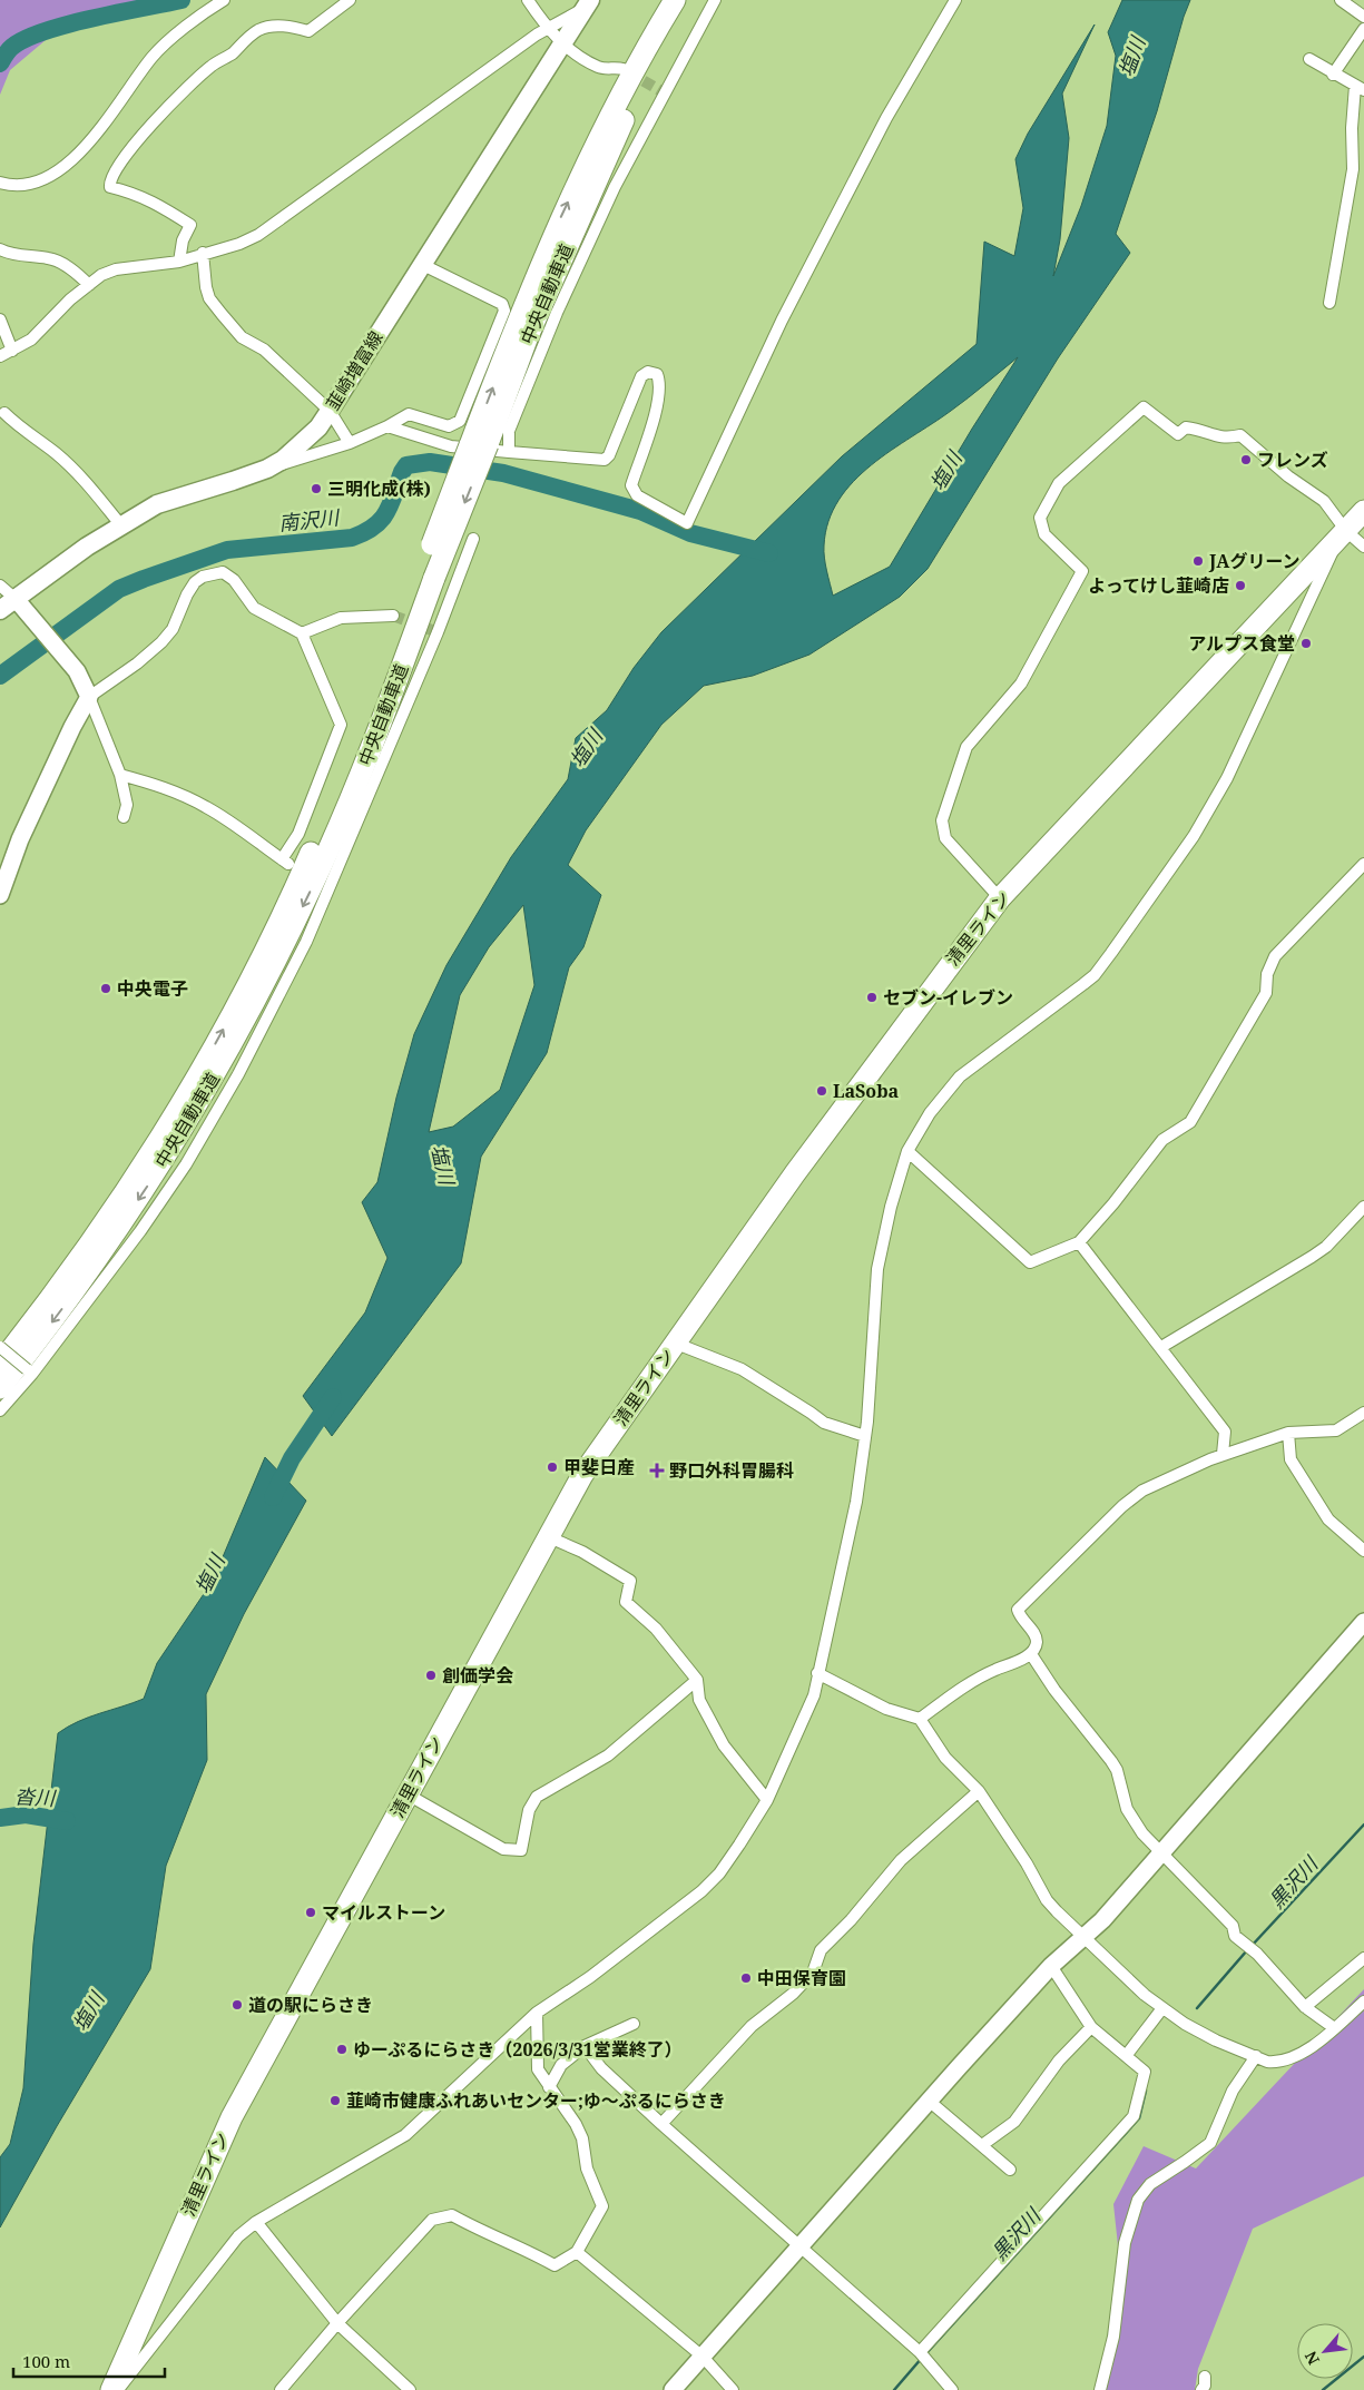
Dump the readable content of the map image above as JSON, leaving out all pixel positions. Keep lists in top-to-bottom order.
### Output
{
  "streets": {
    "highway": ["中央自動車道", "清里ライン"],
    "main road": ["韮崎増富線"]
  },
  "water": [
    "塩川",
    "南沢川",
    "沓川",
    "黒沢川"
  ],
  "places": {
    "other": [
      "フレンズ",
      "三明化成(株)",
      "JAグリーン",
      "よってけし韮崎店",
      "アルプス食堂",
      "中央電子",
      "セブン-イレブン",
      "LaSoba",
      "甲斐日産",
      "創価学会",
      "マイルストーン",
      "中田保育園",
      "道の駅にらさき",
      "ゆーぷるにらさき（2026/3/31営業終了）",
      "韮崎市健康ふれあいセンター;ゆ～ぷるにらさき"
    ],
    "health": ["野口外科胃腸科"]
  },
  "scale_bar": "100 m",
  "north": "bottom left"
}
